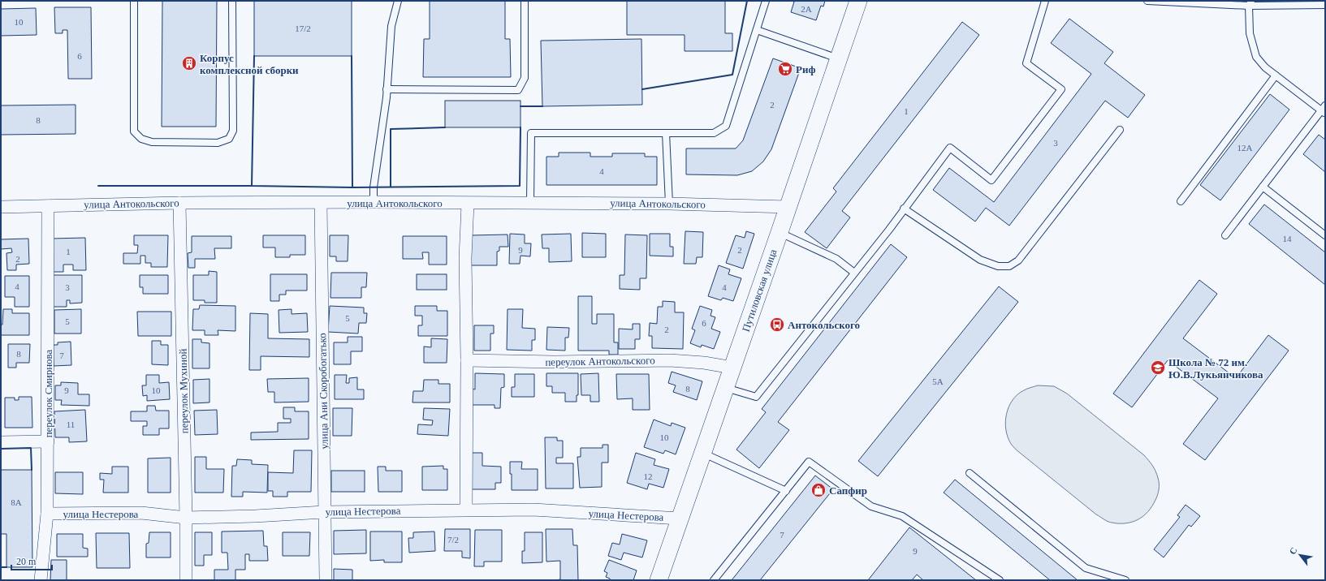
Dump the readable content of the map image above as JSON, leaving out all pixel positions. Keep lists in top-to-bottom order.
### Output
{
  "streets": {
    "street": [
      "улица Антокольского",
      "Путиловская улица",
      "переулок Антокольского",
      "переулок Мухиной",
      "улица Ани Скоробогатько",
      "переулок Смирнова",
      "улица Нестерова"
    ]
  },
  "crossings": [
    ["улица Антокольского", "Путиловская улица"],
    ["улица Антокольского", "переулок Мухиной"],
    ["улица Антокольского", "улица Ани Скоробогатько"],
    ["улица Антокольского", "переулок Смирнова"],
    ["Путиловская улица", "переулок Антокольского"],
    ["Путиловская улица", "улица Нестерова"],
    ["переулок Мухиной", "улица Нестерова"],
    ["улица Ани Скоробогатько", "улица Нестерова"],
    ["переулок Смирнова", "улица Нестерова"]
  ],
  "places": {
    "building": ["Корпус комплексной сборки"],
    "supermarket": ["Риф"],
    "bus stop": ["Антокольского"],
    "school or university": ["Школа № 72 им. Ю.В.Лукьянчикова"],
    "shop": ["Сапфир"]
  },
  "house_numbers": [
    "2А",
    "10",
    "17/2",
    "6",
    "2",
    "1",
    "8",
    "3",
    "12А",
    "4",
    "14",
    "9",
    "2",
    "1",
    "2",
    "4",
    "3",
    "4",
    "5",
    "5",
    "6",
    "2",
    "8",
    "7",
    "5А",
    "8",
    "9",
    "10",
    "11",
    "10",
    "12",
    "8А",
    "7",
    "7/2",
    "9"
  ],
  "scale_bar": "20 m",
  "north": "top left"
}
